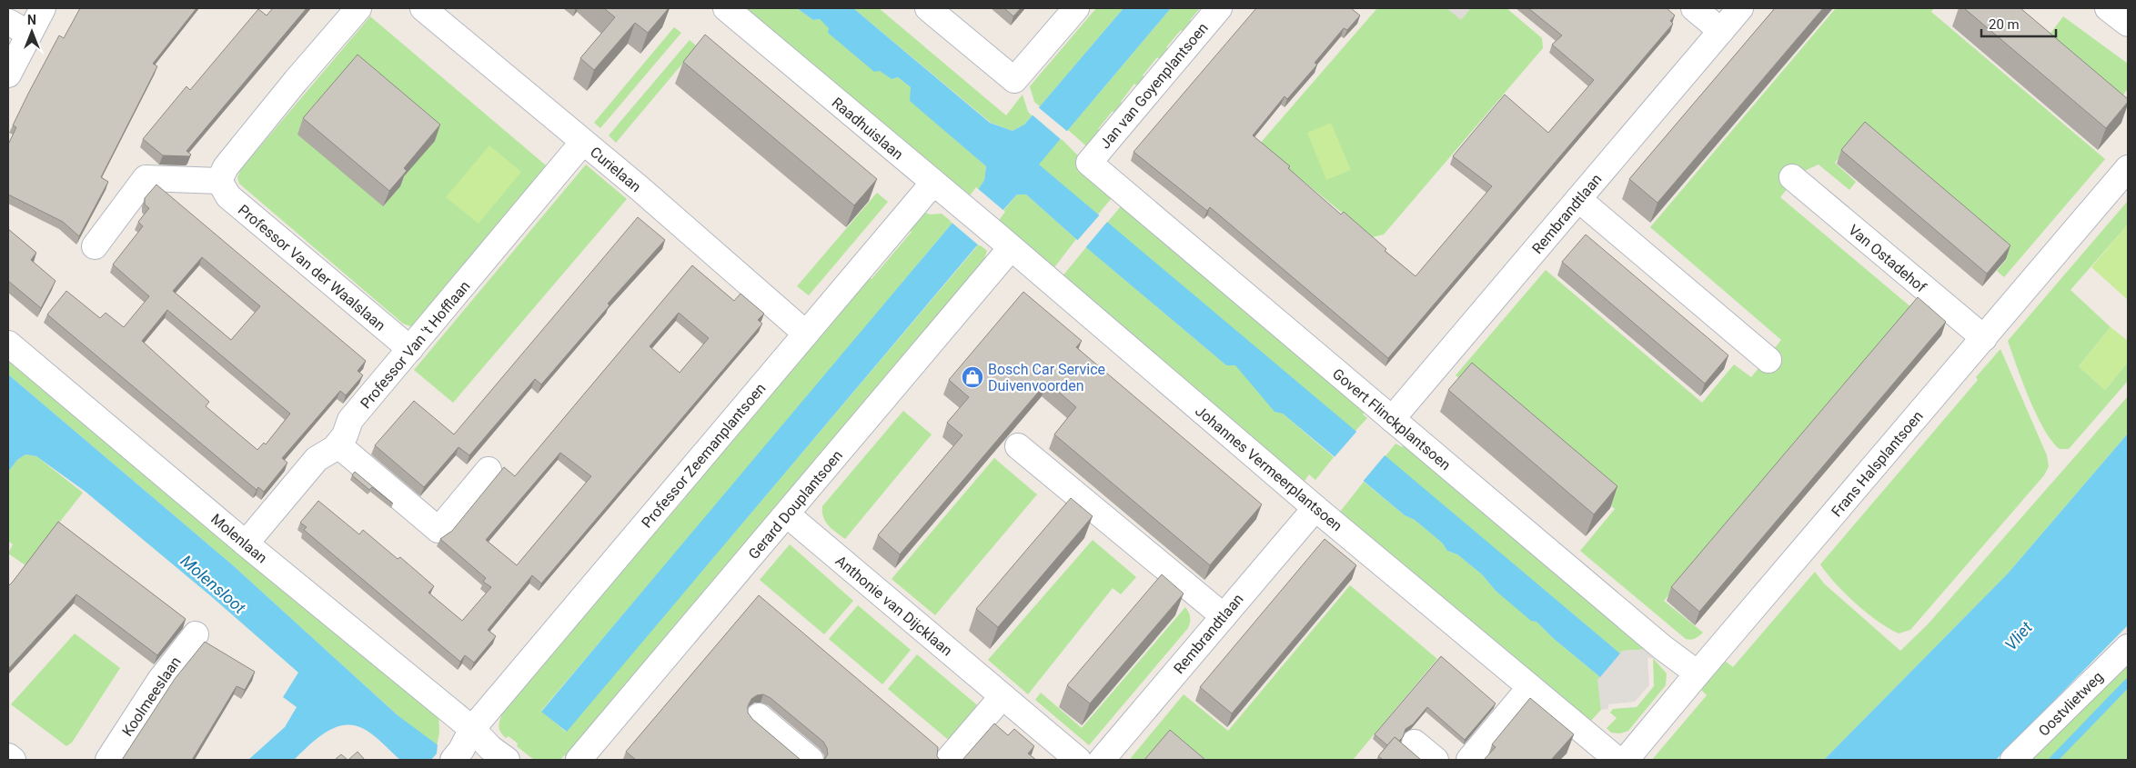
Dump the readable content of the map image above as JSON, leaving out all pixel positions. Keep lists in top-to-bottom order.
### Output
{
  "streets": {
    "street": [
      "Jan van Goyenplantsoen",
      "Raadhuislaan",
      "Curielaan",
      "Rembrandtlaan",
      "Van Ostadehof",
      "Professor Van der Waalslaan",
      "Professor Van 't Hofflaan",
      "Govert Flinckplantsoen",
      "Professor Zeemanplantsoen",
      "Frans Halsplantsoen",
      "Johannes Vermeerplantsoen",
      "Gerard Douplantsoen",
      "Molenlaan",
      "Anthonie van Dijcklaan",
      "Koolmeeslaan",
      "Oostvlietweg"
    ]
  },
  "crossings": [
    ["Jan van Goyenplantsoen", "Govert Flinckplantsoen"],
    ["Raadhuislaan", "Professor Zeemanplantsoen"],
    ["Raadhuislaan", "Johannes Vermeerplantsoen"],
    ["Raadhuislaan", "Gerard Douplantsoen"],
    ["Curielaan", "Professor Van 't Hofflaan"],
    ["Curielaan", "Professor Zeemanplantsoen"],
    ["Rembrandtlaan", "Govert Flinckplantsoen"],
    ["Rembrandtlaan", "Johannes Vermeerplantsoen"],
    ["Van Ostadehof", "Frans Halsplantsoen"],
    ["Professor Van der Waalslaan", "Professor Van 't Hofflaan"],
    ["Professor Van 't Hofflaan", "Molenlaan"],
    ["Govert Flinckplantsoen", "Frans Halsplantsoen"],
    ["Professor Zeemanplantsoen", "Molenlaan"],
    ["Johannes Vermeerplantsoen", "Gerard Douplantsoen"],
    ["Gerard Douplantsoen", "Anthonie van Dijcklaan"]
  ],
  "water": ["Molensloot", "Vliet"],
  "places": {
    "shop": ["Bosch Car Service Duivenvoorden"]
  },
  "scale_bar": "20 m",
  "north": "top"
}
